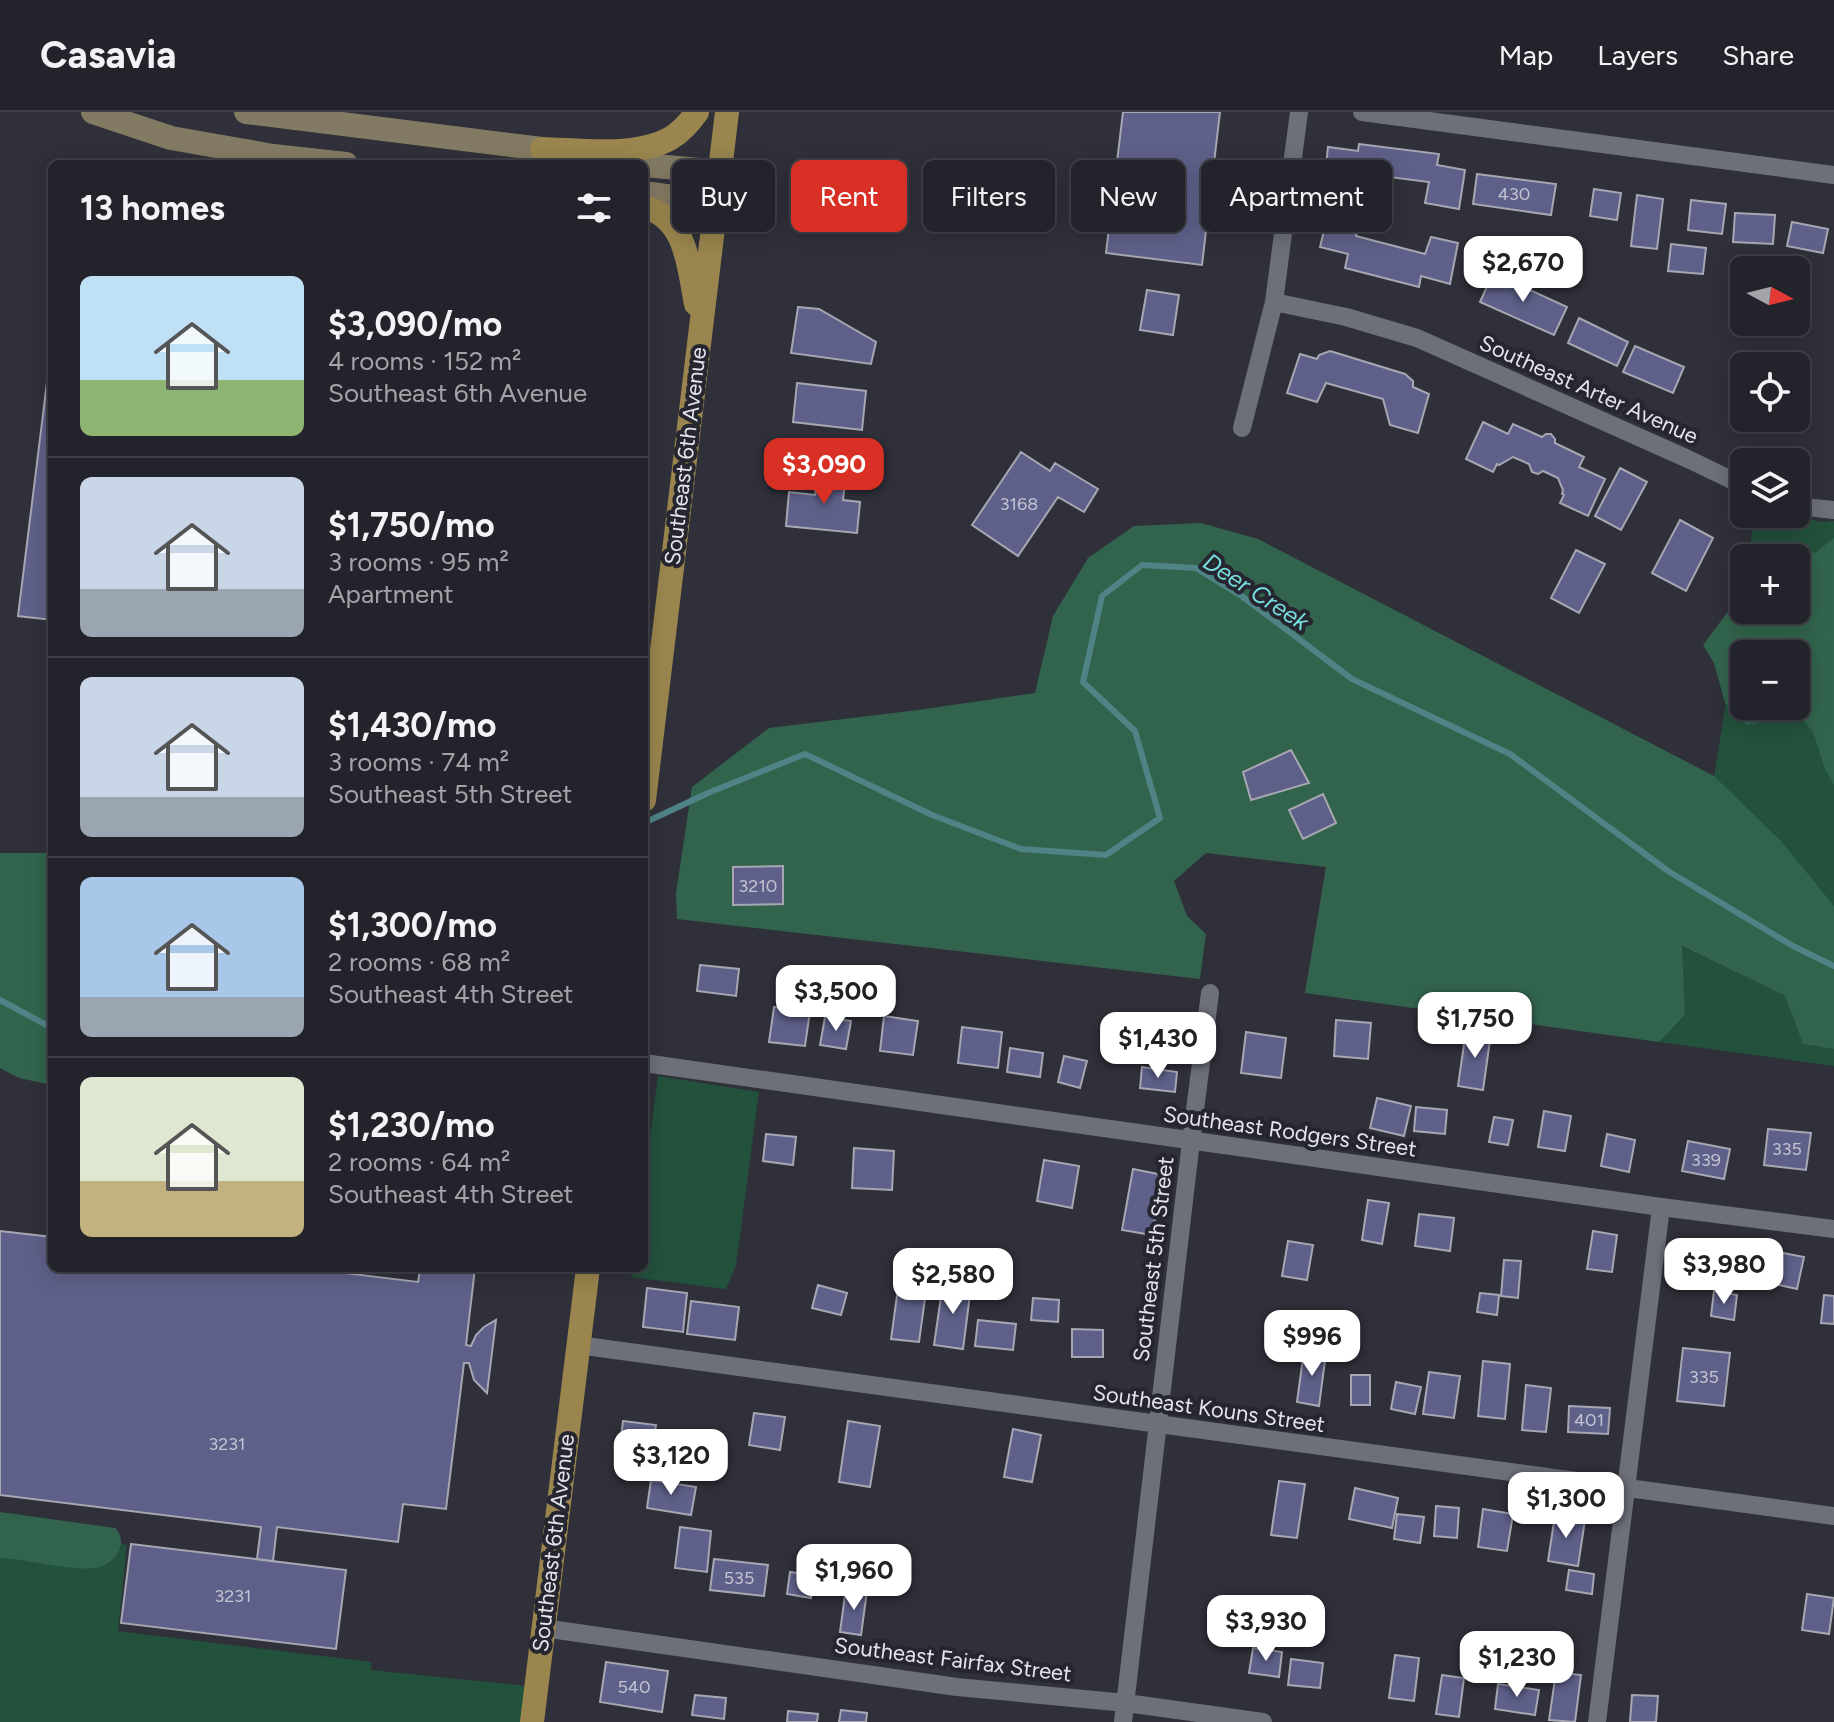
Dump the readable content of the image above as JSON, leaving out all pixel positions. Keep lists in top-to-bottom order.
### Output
{
  "streets": {
    "main road": ["Southeast 6th Avenue"],
    "street": [
      "Southeast Arter Avenue",
      "Southeast Rodgers Street",
      "Southeast 5th Street",
      "Southeast Kouns Street",
      "Southeast Fairfax Street"
    ]
  },
  "crossings": [
    ["Southeast 6th Avenue", "Southeast Kouns Street"],
    ["Southeast 6th Avenue", "Southeast Fairfax Street"],
    ["Southeast Rodgers Street", "Southeast 5th Street"],
    ["Southeast 5th Street", "Southeast Kouns Street"],
    ["Southeast 5th Street", "Southeast Fairfax Street"]
  ],
  "water": ["Deer Creek"],
  "house_numbers": [
    "430",
    "3168",
    "3210",
    "335",
    "339",
    "335",
    "401",
    "3231",
    "535",
    "3231",
    "540"
  ],
  "north": "right",
  "page": {
    "header": "Casavia",
    "nav": ["Map", "Layers", "Share"],
    "chip": [
      "Buy",
      "Rent",
      "Filters",
      "New",
      "Apartment"
    ],
    "heading": "13 homes",
    "price": [
      "$2,670",
      "$3,090",
      "$3,500",
      "$1,750",
      "$1,430",
      "$3,980",
      "$2,580",
      "$996",
      "$3,120",
      "$1,300",
      "$1,960",
      "$3,930",
      "$1,230"
    ],
    "map_buttons": ["+", "−"],
    "list": [
      {
        "name": "$3,090/mo",
        "note": "4 rooms · 152 m² · Southeast 6th Avenue"
      },
      {
        "name": "$1,750/mo",
        "note": "3 rooms · 95 m² · Apartment"
      },
      {
        "name": "$1,430/mo",
        "note": "3 rooms · 74 m² · Southeast 5th Street"
      },
      {
        "name": "$1,300/mo",
        "note": "2 rooms · 68 m² · Southeast 4th Street"
      },
      {
        "name": "$1,230/mo",
        "note": "2 rooms · 64 m² · Southeast 4th Street"
      }
    ]
  }
}
